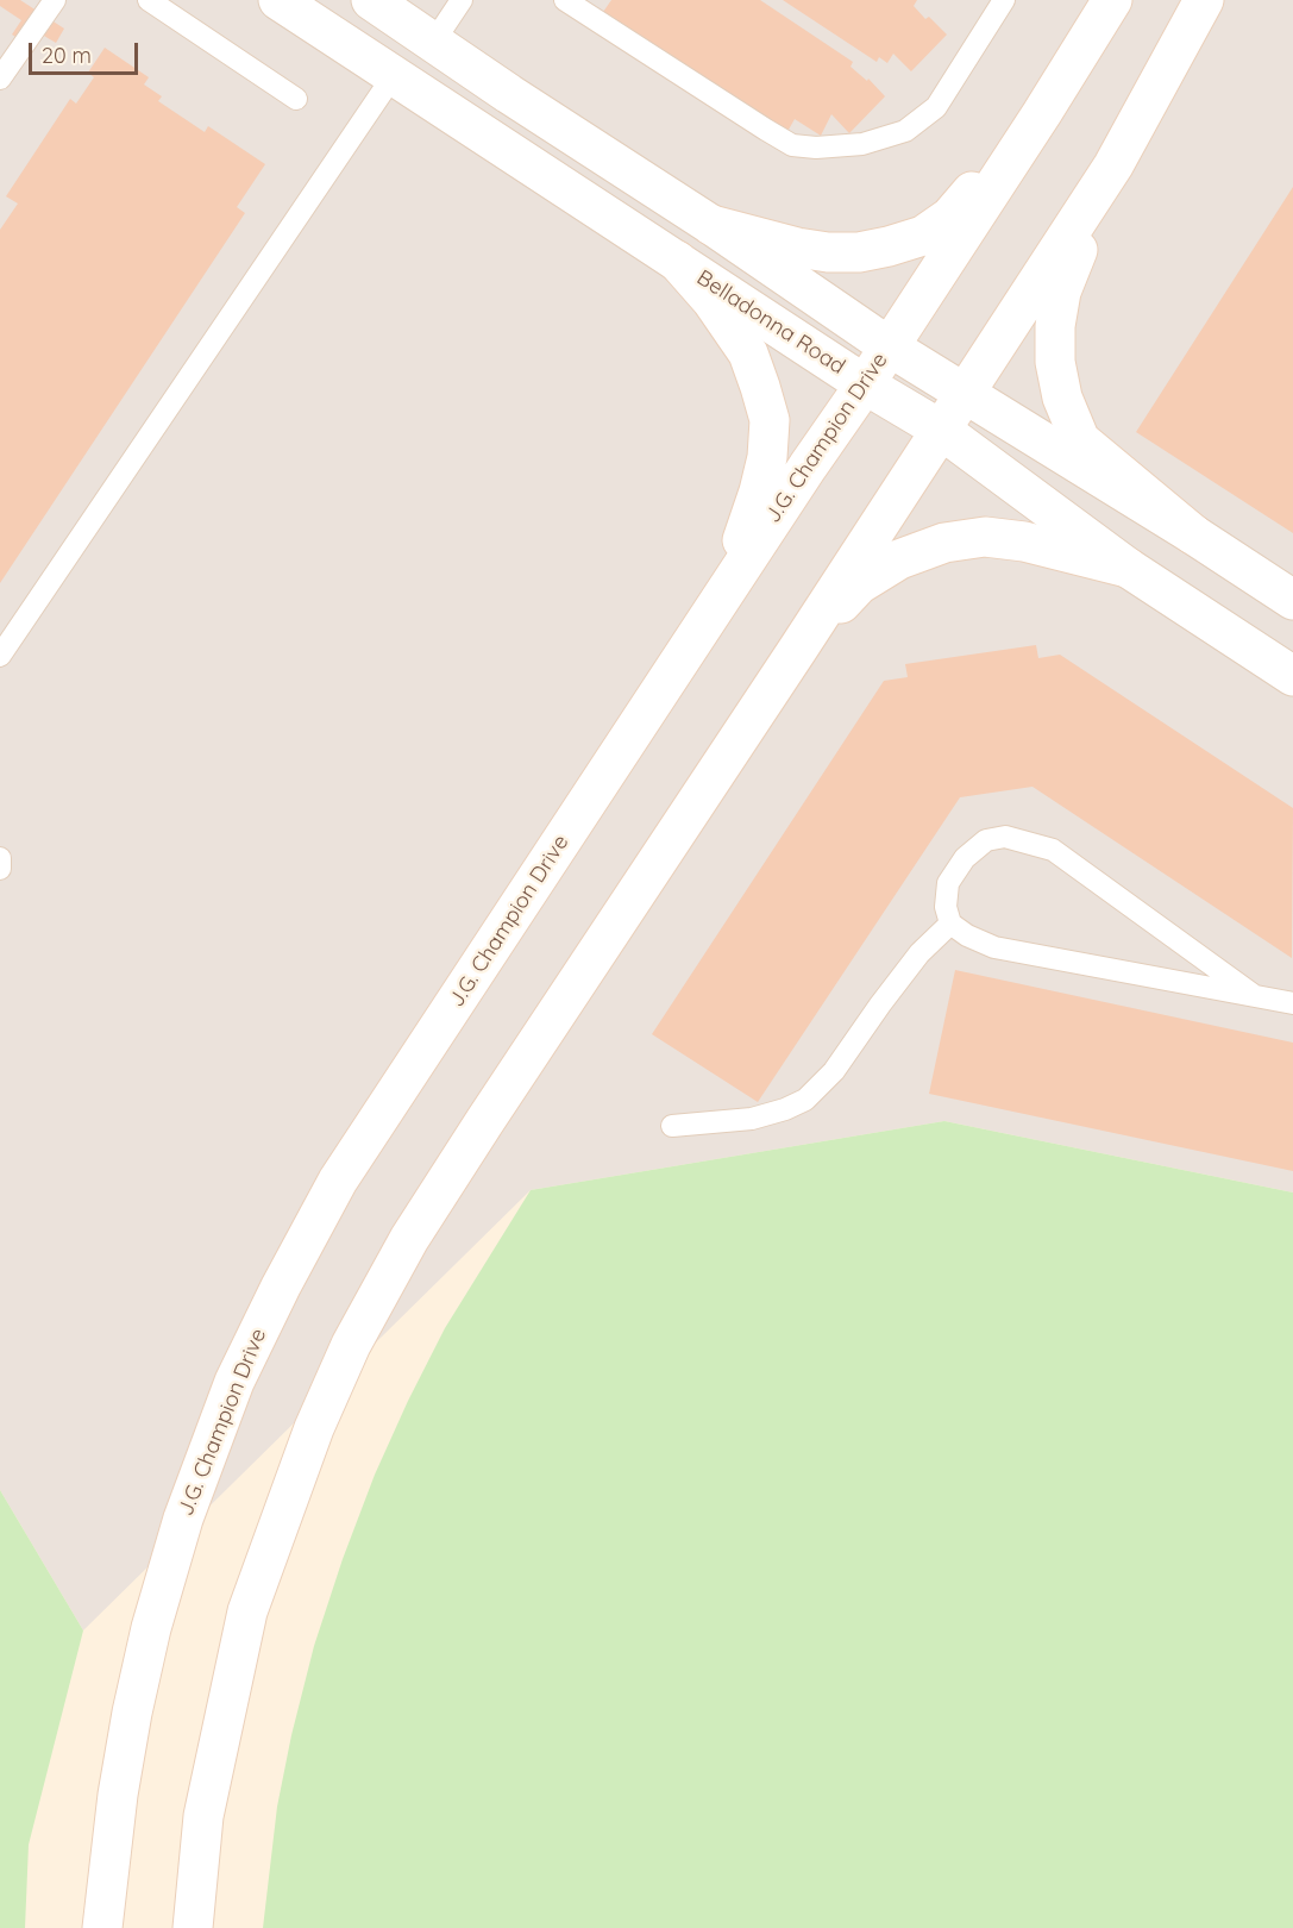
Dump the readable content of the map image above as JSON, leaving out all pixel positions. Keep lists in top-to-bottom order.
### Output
{
  "streets": {
    "street": ["Belladonna Road", "J.G. Champion Drive"]
  },
  "crossings": [
    ["Belladonna Road", "J.G. Champion Drive"]
  ],
  "scale_bar": "20 m"
}
